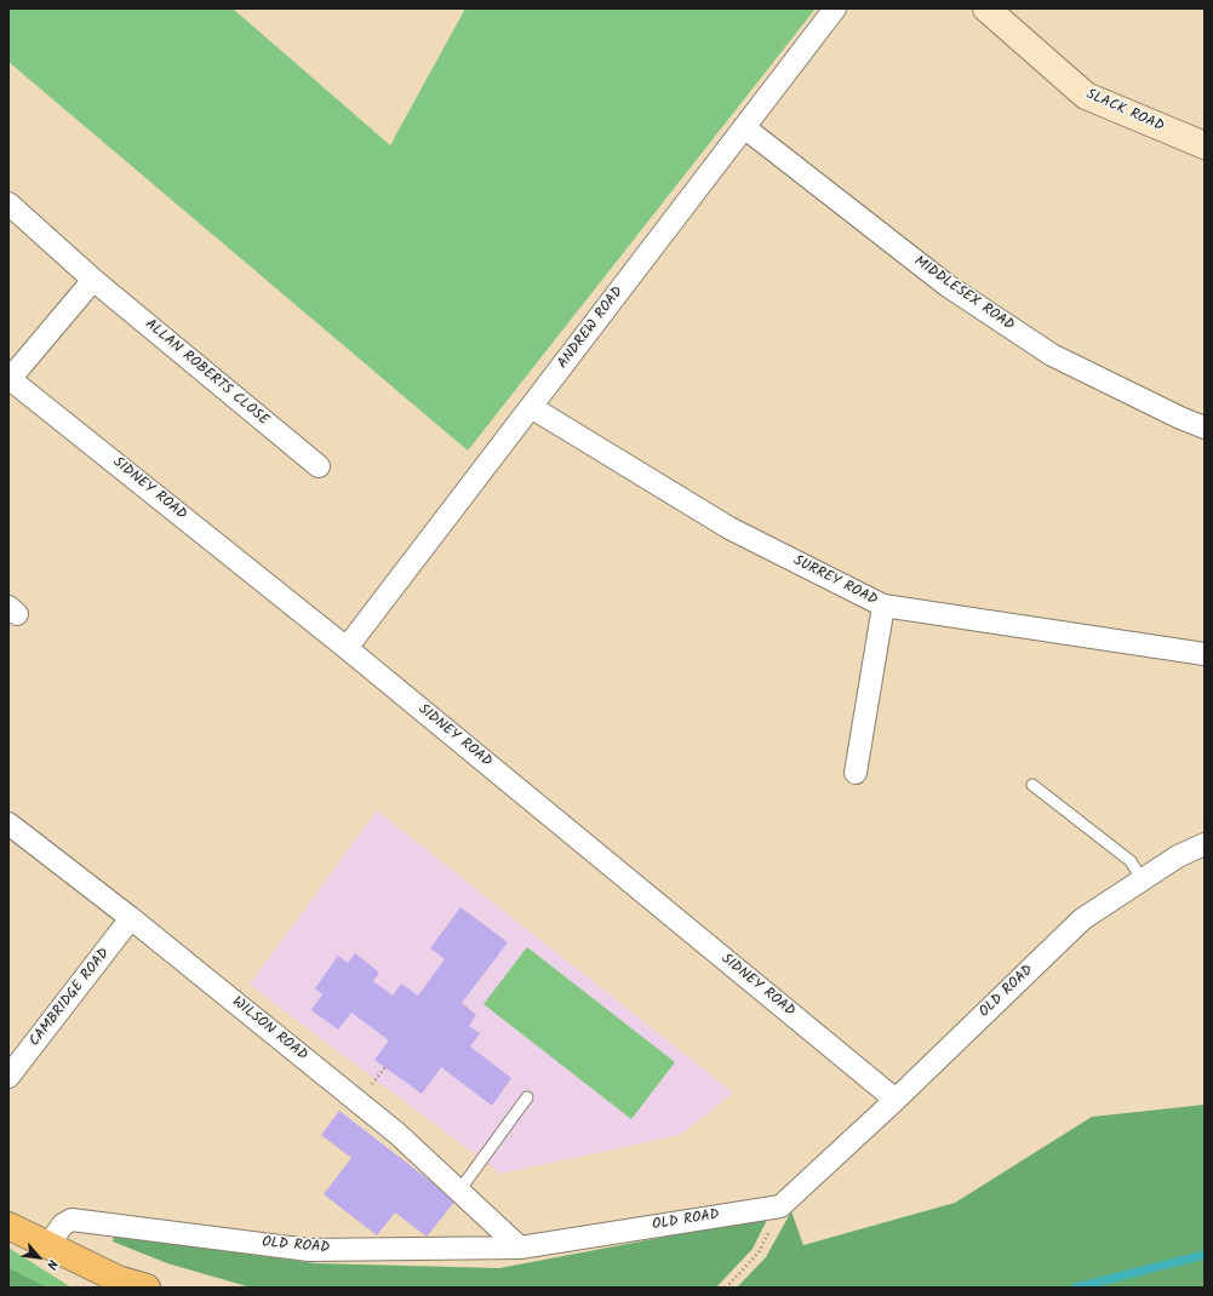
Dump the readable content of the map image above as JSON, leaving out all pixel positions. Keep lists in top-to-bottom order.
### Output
{
  "streets": {
    "street": [
      "SLACK ROAD",
      "MIDDLESEX ROAD",
      "ANDREW ROAD",
      "ALLAN ROBERTS CLOSE",
      "SIDNEY ROAD",
      "SURREY ROAD",
      "OLD ROAD",
      "CAMBRIDGE ROAD",
      "WILSON ROAD"
    ]
  },
  "crossings": [
    ["MIDDLESEX ROAD", "ANDREW ROAD"],
    ["ANDREW ROAD", "SIDNEY ROAD"],
    ["ANDREW ROAD", "SURREY ROAD"],
    ["SIDNEY ROAD", "OLD ROAD"],
    ["OLD ROAD", "WILSON ROAD"],
    ["CAMBRIDGE ROAD", "WILSON ROAD"]
  ],
  "north": "bottom right"
}
